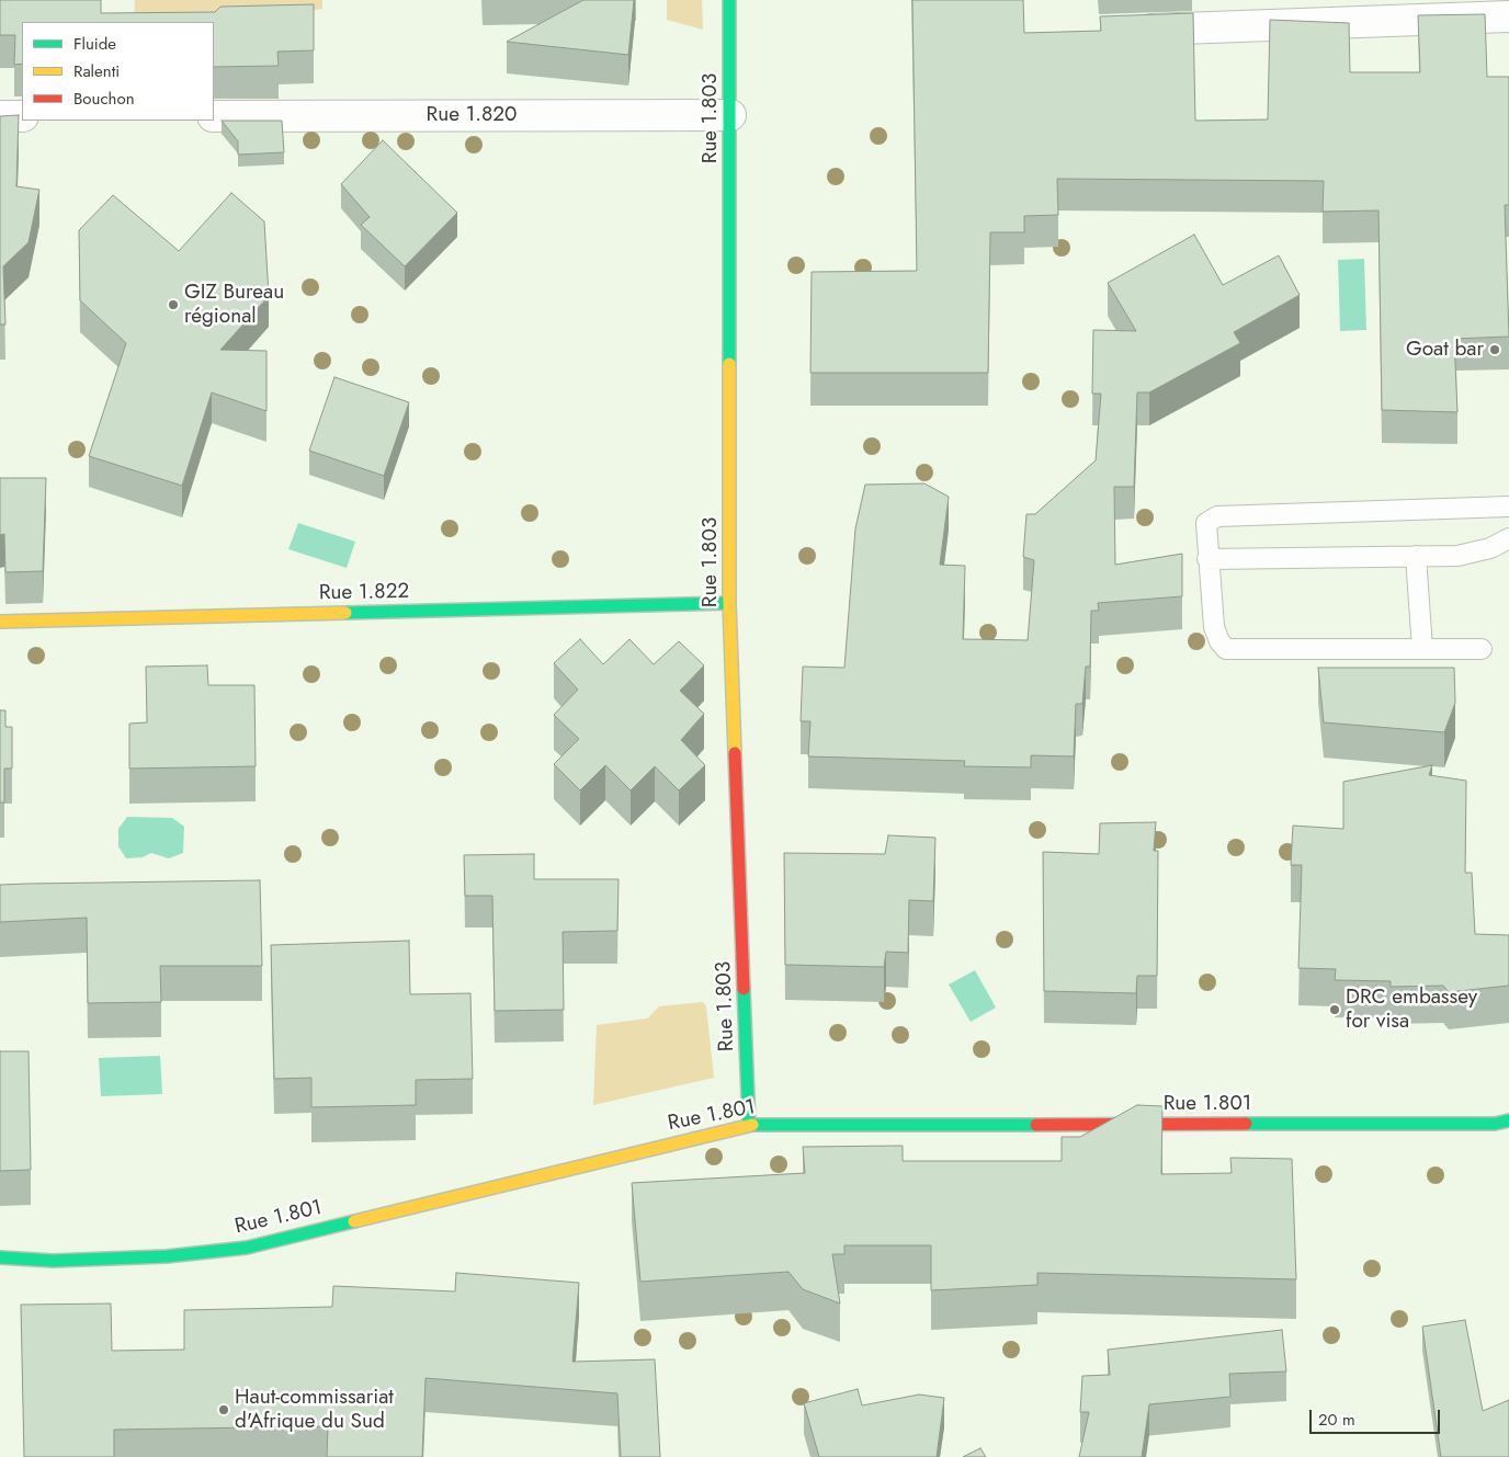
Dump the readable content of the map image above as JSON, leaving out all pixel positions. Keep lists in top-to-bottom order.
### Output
{
  "streets": {
    "street": [
      "Rue 1.820",
      "Rue 1.803",
      "Rue 1.822",
      "Rue 1.801"
    ]
  },
  "crossings": [
    ["Rue 1.820", "Rue 1.803"],
    ["Rue 1.803", "Rue 1.822"],
    ["Rue 1.803", "Rue 1.801"]
  ],
  "places": [
    "GIZ Bureau régional",
    "Goat bar",
    "DRC embassey for visa",
    "Haut-commissariat d'Afrique du Sud"
  ],
  "legend": ["Fluide", "Ralenti", "Bouchon"],
  "scale_bar": "20 m"
}
